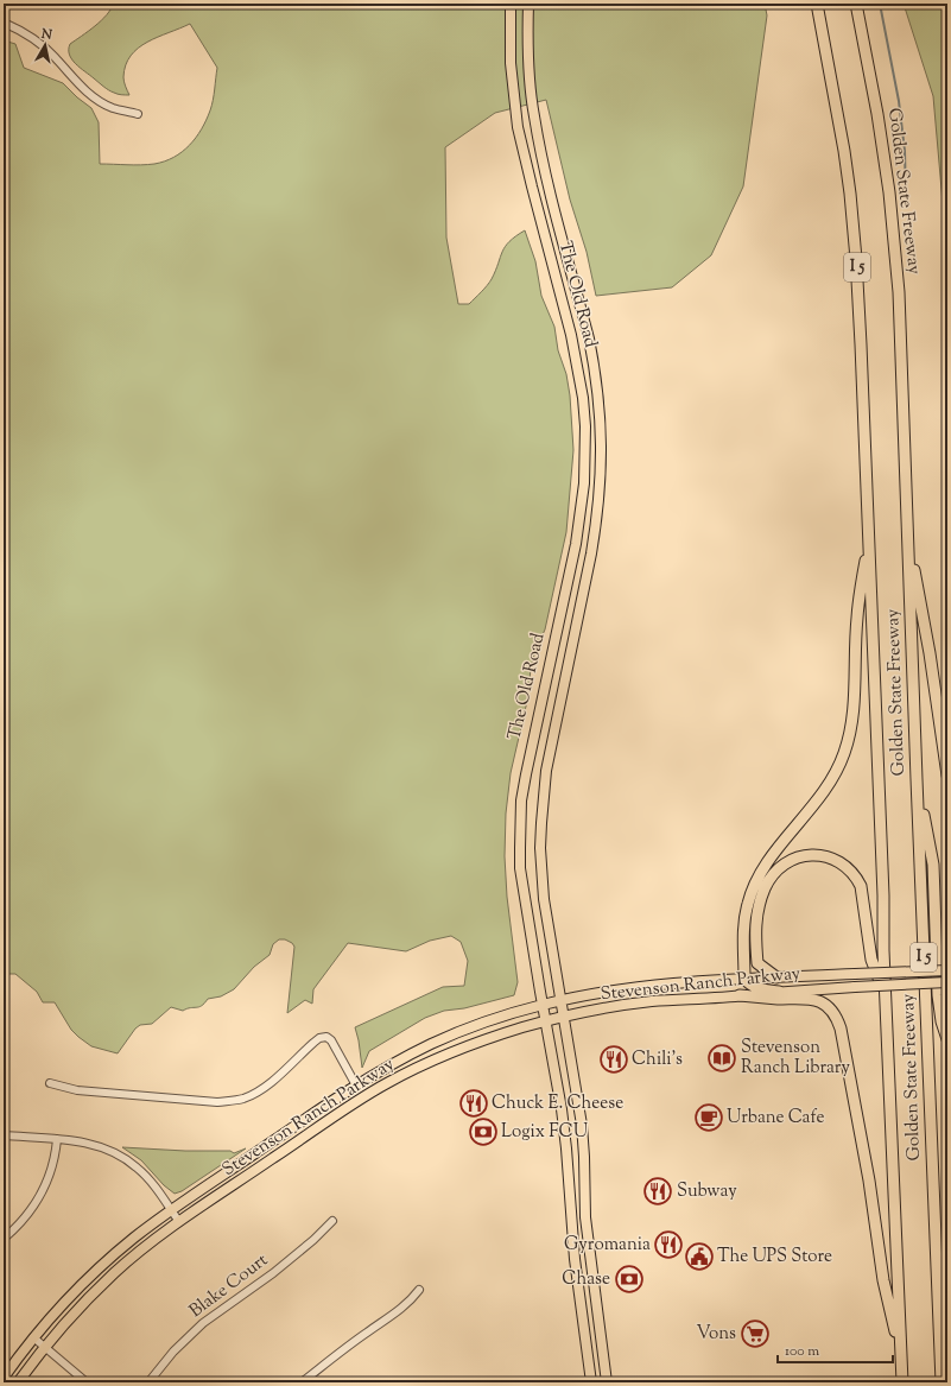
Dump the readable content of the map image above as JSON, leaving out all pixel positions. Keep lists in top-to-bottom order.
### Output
{
  "streets": {
    "highway": ["Golden State Freeway", "I 5"],
    "main road": ["The Old Road", "Stevenson Ranch Parkway"],
    "street": ["Blake Court"]
  },
  "crossings": [
    ["The Old Road", "Stevenson Ranch Parkway"]
  ],
  "places": {
    "library": ["Stevenson Ranch Library"],
    "restaurant": [
      "Chili's",
      "Chuck E. Cheese",
      "Subway",
      "Gyromania"
    ],
    "cafe": ["Urbane Cafe"],
    "bank": ["Logix FCU", "Chase"],
    "public building": ["The UPS Store"],
    "supermarket": ["Vons"]
  },
  "scale_bar": "100 m",
  "north": "top"
}
